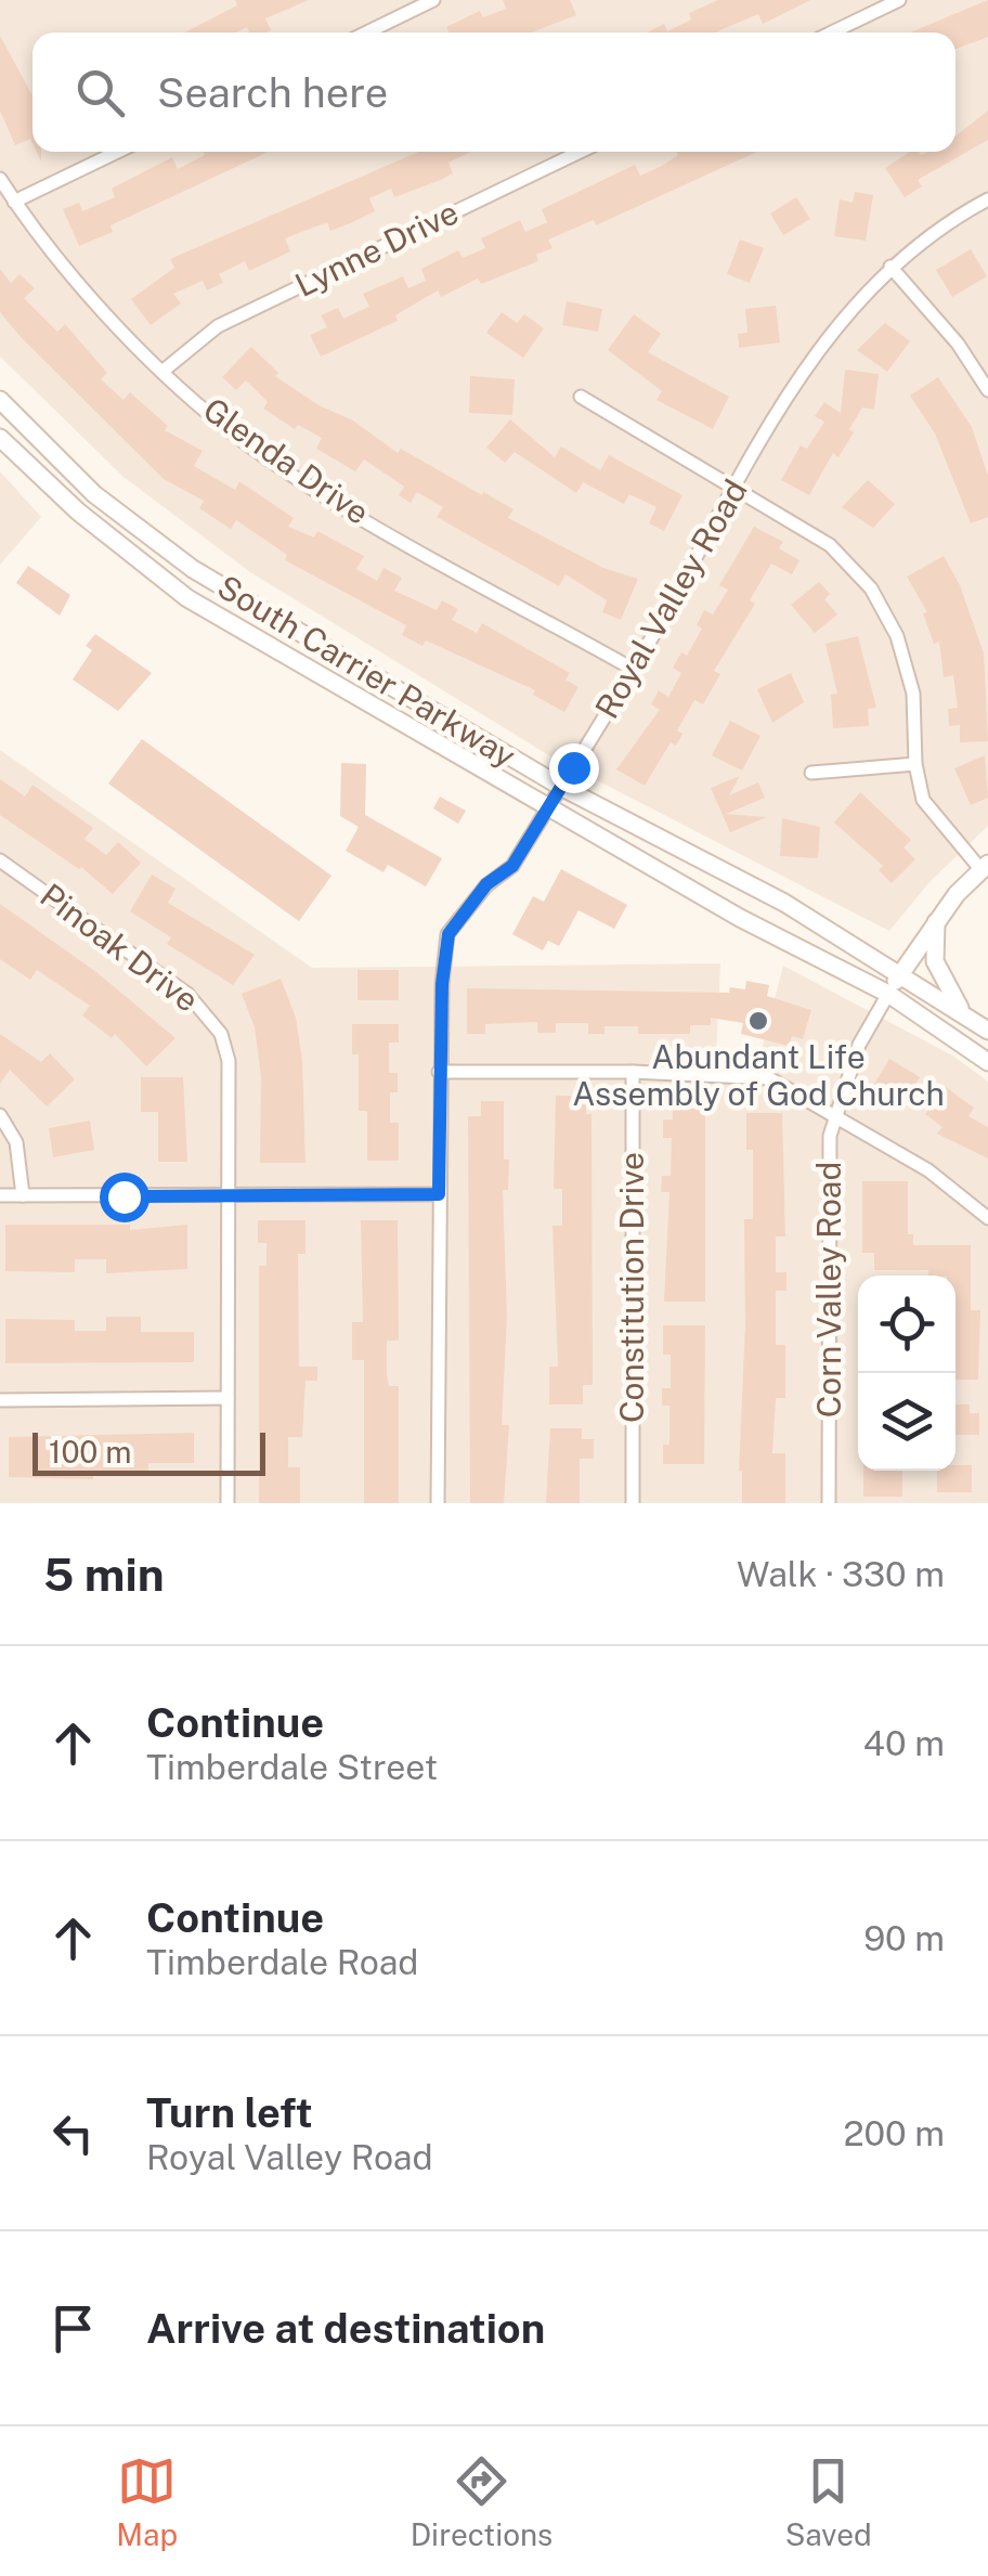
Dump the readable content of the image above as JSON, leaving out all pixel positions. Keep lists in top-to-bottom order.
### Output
{
  "streets": {
    "main road": ["South Carrier Parkway", "Corn Valley Road"],
    "street": [
      "Lynne Drive",
      "Glenda Drive",
      "Royal Valley Road",
      "Pinoak Drive",
      "Constitution Drive"
    ]
  },
  "crossings": [
    ["Lynne Drive", "Glenda Drive"],
    ["Glenda Drive", "Royal Valley Road"],
    ["Royal Valley Road", "South Carrier Parkway"],
    ["South Carrier Parkway", "Corn Valley Road"]
  ],
  "places": ["Abundant Life Assembly of God Church"],
  "scale_bar": "100 m",
  "page": {
    "search": "Search here",
    "scale": "100 m",
    "heading": ["5 min", "Walk · 330 m"],
    "list": [
      ["Continue", "Timberdale Street", "40 m"],
      ["Continue", "Timberdale Road", "90 m"],
      ["Turn left", "Royal Valley Road", "200 m"],
      "Arrive at destination"
    ],
    "nav": ["Map", "Directions", "Saved"]
  }
}
